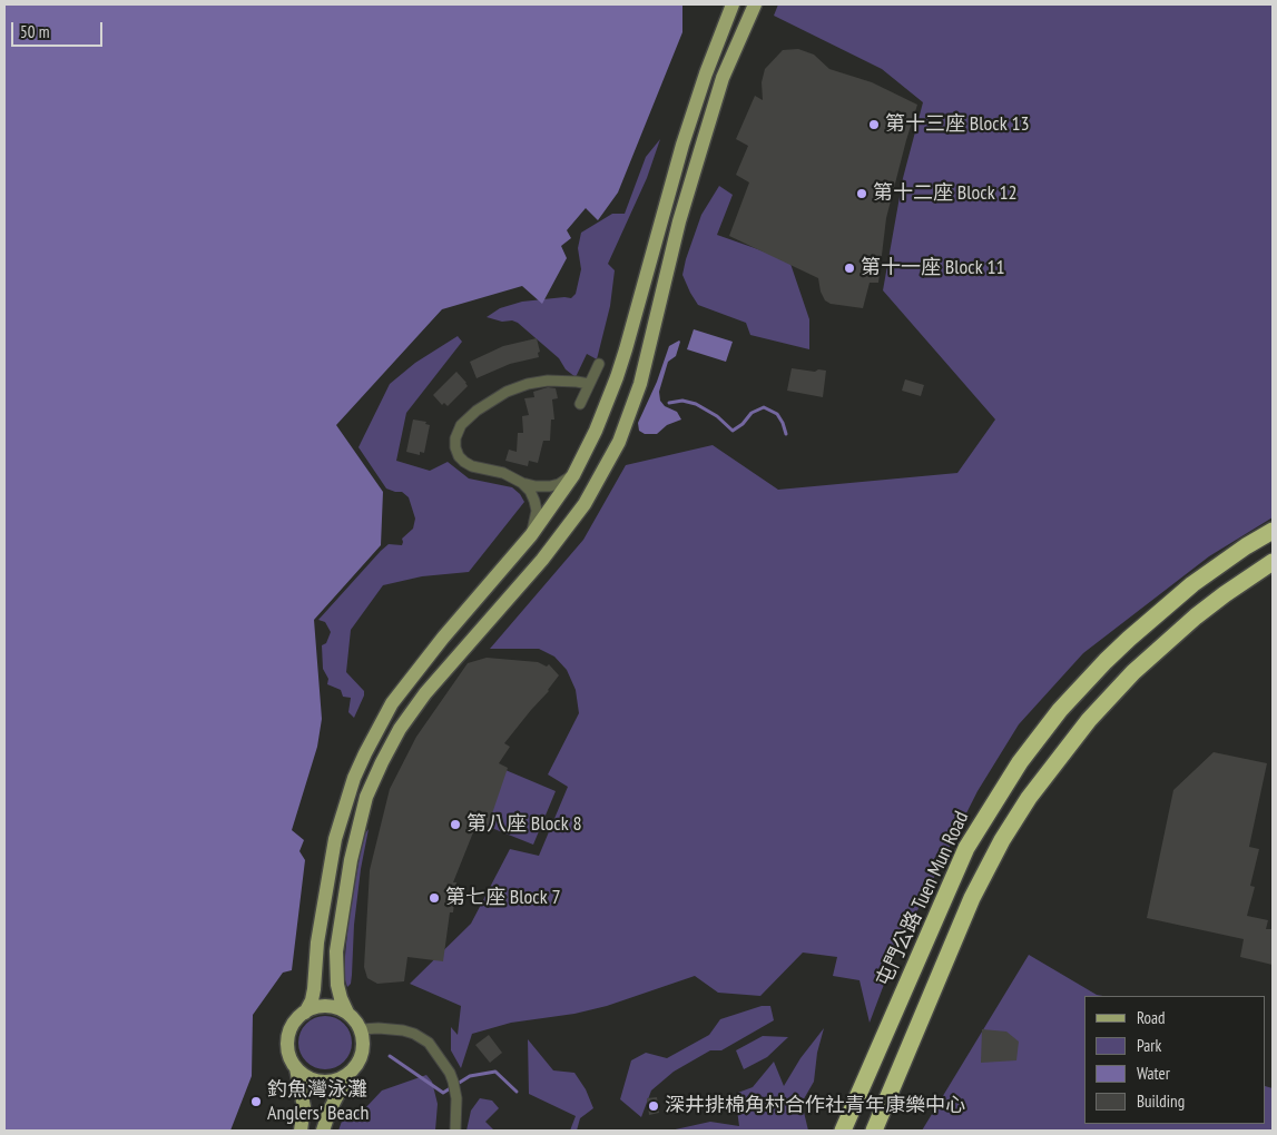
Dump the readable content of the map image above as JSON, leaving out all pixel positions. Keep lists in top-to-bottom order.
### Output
{
  "streets": {
    "highway": ["屯門公路 Tuen Mun Road"]
  },
  "places": [
    "第十三座 Block 13",
    "第十二座 Block 12",
    "第十一座 Block 11",
    "第八座 Block 8",
    "第七座 Block 7",
    "釣魚灣泳灘 Anglers' Beach",
    "深井排棉角村合作社青年康樂中心"
  ],
  "legend": [
    "Road",
    "Park",
    "Water",
    "Building"
  ],
  "scale_bar": "50 m"
}
